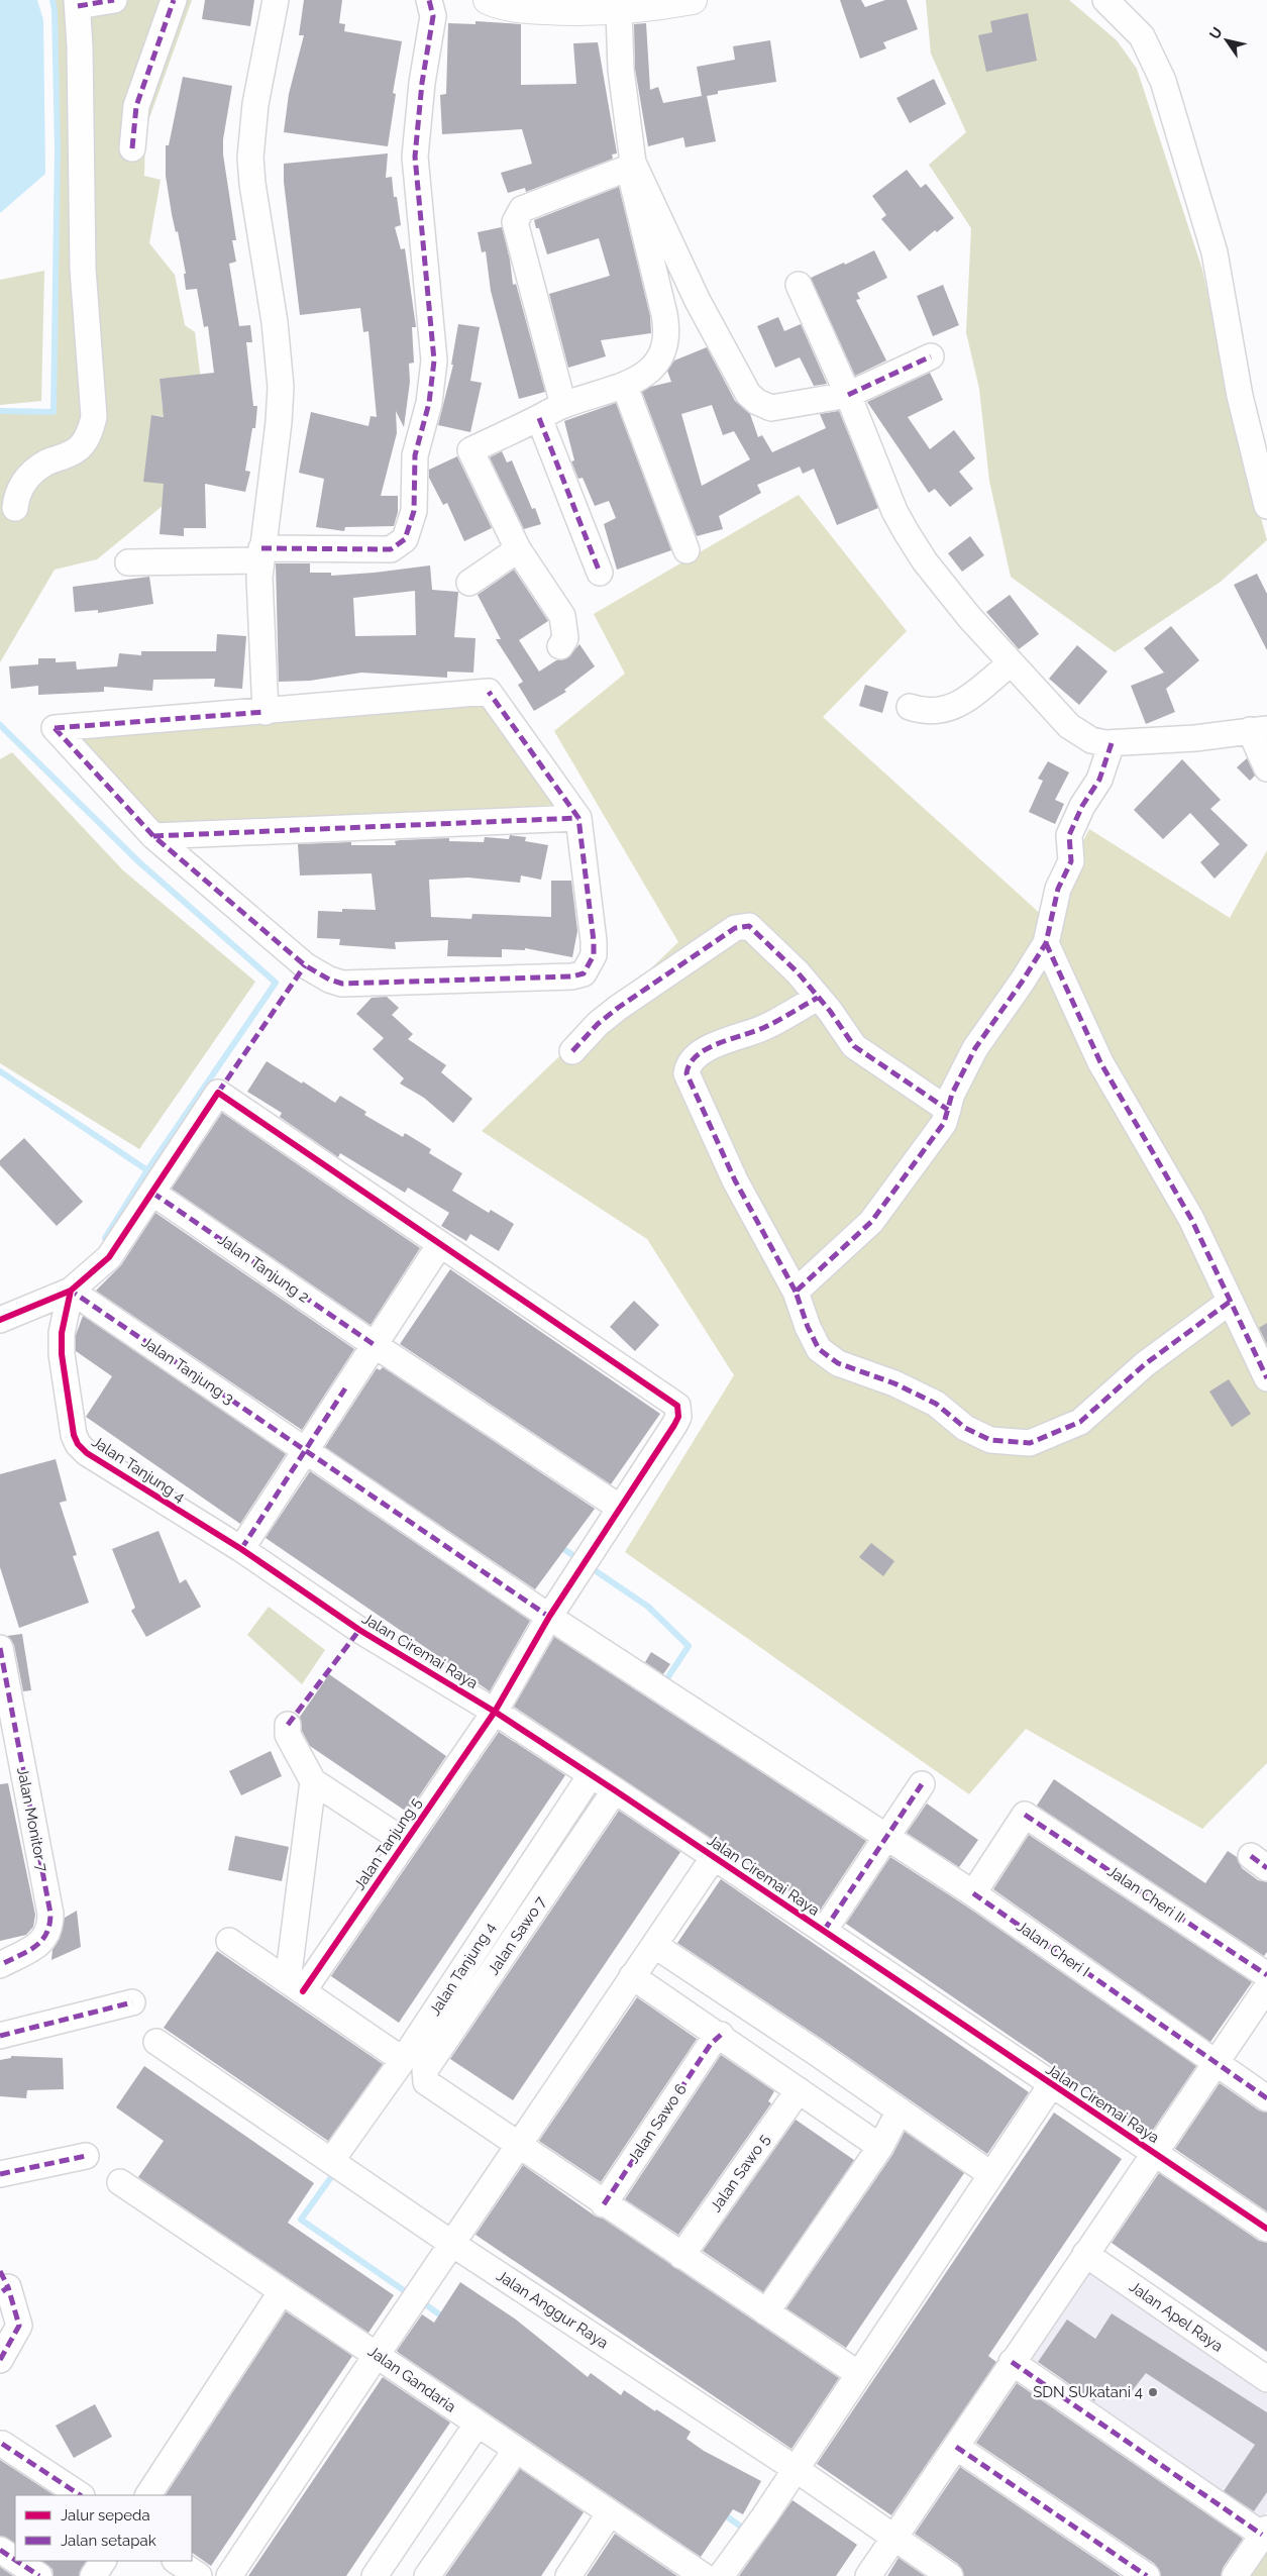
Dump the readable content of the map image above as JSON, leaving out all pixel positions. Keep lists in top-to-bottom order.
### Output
{
  "streets": {
    "street": [
      "Jalan Tanjung 2",
      "Jalan Tanjung 3",
      "Jalan Tanjung 4",
      "Jalan Ciremai Raya",
      "Jalan Monitor 7",
      "Jalan Tanjung 5",
      "Jalan Cheri II",
      "Jalan Sawo 7",
      "Jalan Cheri I",
      "Jalan Sawo 6",
      "Jalan Sawo 5",
      "Jalan Anggur Raya",
      "Jalan Apel Raya",
      "Jalan Gandaria"
    ]
  },
  "crossings": [
    ["Jalan Tanjung 2", "Jalan Tanjung 5"],
    ["Jalan Tanjung 3", "Jalan Tanjung 4"],
    ["Jalan Tanjung 3", "Jalan Tanjung 5"],
    ["Jalan Tanjung 3", "Jalan Cheri I"],
    ["Jalan Tanjung 4", "Jalan Ciremai Raya"],
    ["Jalan Tanjung 4", "Jalan Sawo 7"],
    ["Jalan Tanjung 4", "Jalan Anggur Raya"],
    ["Jalan Ciremai Raya", "Jalan Tanjung 5"],
    ["Jalan Ciremai Raya", "Jalan Sawo 7"],
    ["Jalan Tanjung 5", "Jalan Cheri I"],
    ["Jalan Cheri II", "Jalan Cheri I"]
  ],
  "places": ["SDN SUkatani 4"],
  "legend": ["Jalur sepeda", "Jalan setapak"],
  "north": "top left"
}
